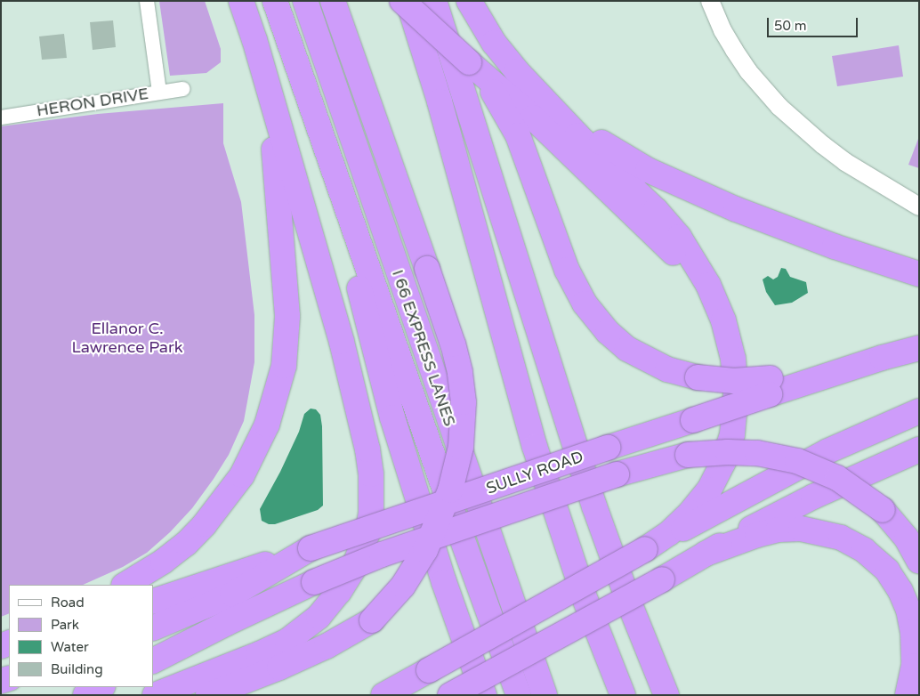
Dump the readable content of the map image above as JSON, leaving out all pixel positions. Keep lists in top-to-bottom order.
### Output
{
  "streets": {
    "highway": ["I 66 EXPRESS LANES", "SULLY ROAD"],
    "street": ["HERON DRIVE"]
  },
  "parks": ["Ellanor C. Lawrence Park"],
  "legend": [
    "Road",
    "Park",
    "Water",
    "Building"
  ],
  "scale_bar": "50 m"
}
